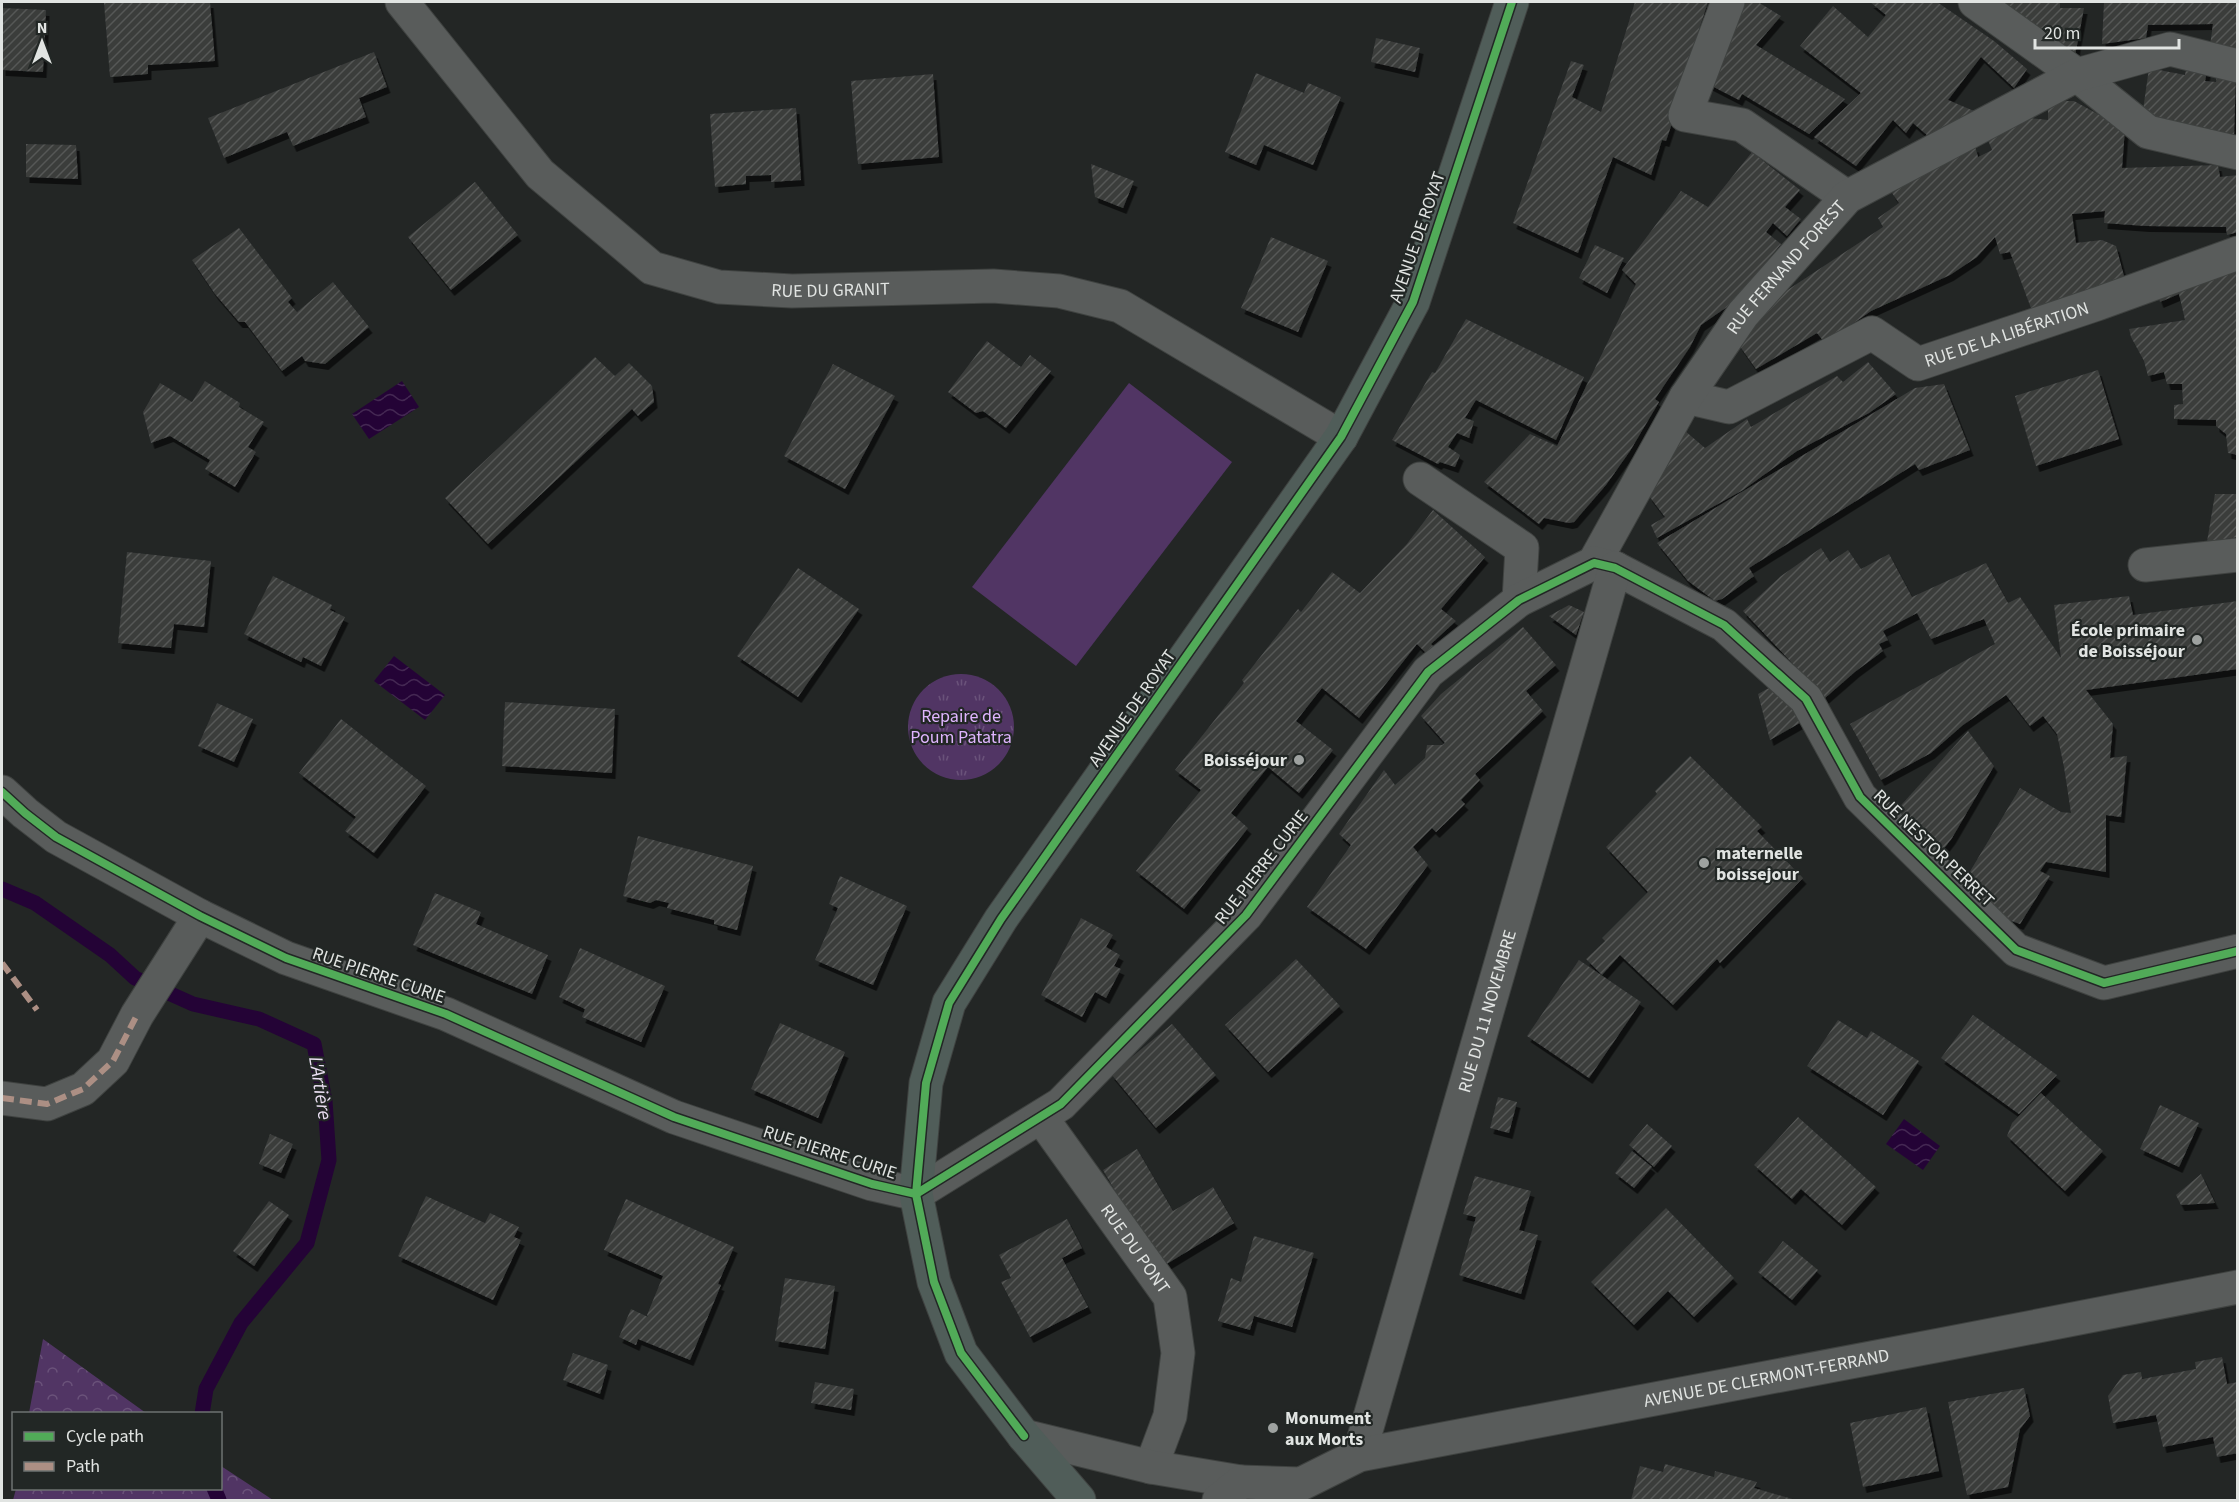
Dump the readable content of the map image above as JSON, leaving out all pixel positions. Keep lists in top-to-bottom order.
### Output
{
  "streets": {
    "main road": ["AVENUE DE ROYAT"],
    "street": [
      "RUE FERNAND FOREST",
      "RUE DU GRANIT",
      "RUE DE LA LIBÉRATION",
      "RUE NESTOR PERRET",
      "RUE PIERRE CURIE",
      "RUE DU 11 NOVEMBRE",
      "RUE DU PONT",
      "AVENUE DE CLERMONT-FERRAND"
    ]
  },
  "crossings": [
    ["AVENUE DE ROYAT", "RUE DU GRANIT"],
    ["AVENUE DE ROYAT", "RUE PIERRE CURIE"],
    ["AVENUE DE ROYAT", "AVENUE DE CLERMONT-FERRAND"],
    ["RUE FERNAND FOREST", "RUE DE LA LIBÉRATION"],
    ["RUE FERNAND FOREST", "RUE NESTOR PERRET"],
    ["RUE FERNAND FOREST", "RUE PIERRE CURIE"],
    ["RUE FERNAND FOREST", "RUE DU 11 NOVEMBRE"],
    ["RUE NESTOR PERRET", "RUE PIERRE CURIE"],
    ["RUE NESTOR PERRET", "RUE DU 11 NOVEMBRE"],
    ["RUE PIERRE CURIE", "RUE DU 11 NOVEMBRE"],
    ["RUE PIERRE CURIE", "RUE DU PONT"],
    ["RUE DU 11 NOVEMBRE", "AVENUE DE CLERMONT-FERRAND"],
    ["RUE DU PONT", "AVENUE DE CLERMONT-FERRAND"]
  ],
  "water": ["L'Artière"],
  "parks": ["Repaire de Poum Patatra"],
  "places": [
    "École primaire de Boisséjour",
    "Boisséjour",
    "maternelle boissejour",
    "Monument aux Morts"
  ],
  "legend": ["Cycle path", "Path"],
  "scale_bar": "20 m",
  "north": "top"
}
